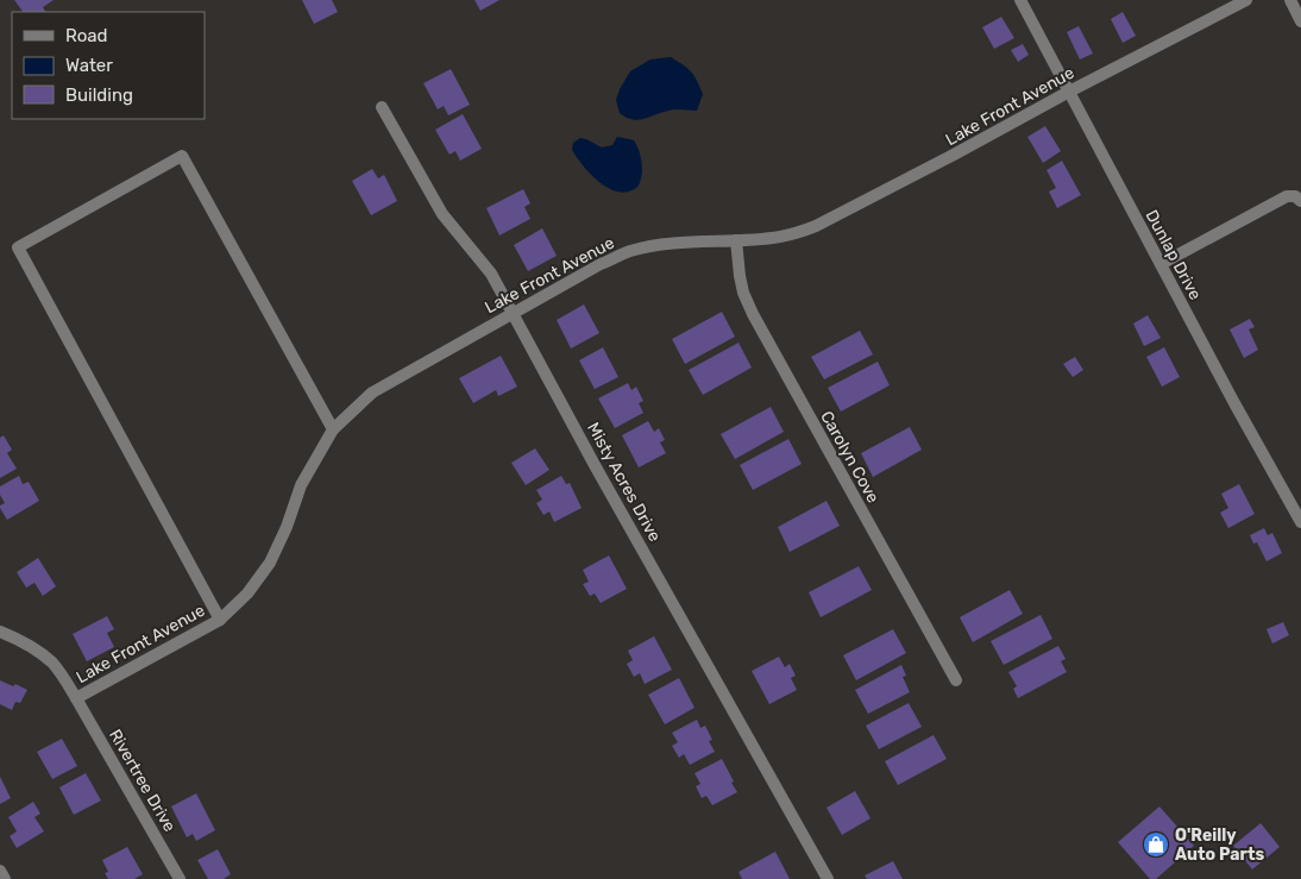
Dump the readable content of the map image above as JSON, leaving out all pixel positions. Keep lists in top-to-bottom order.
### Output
{
  "streets": {
    "street": [
      "Lake Front Avenue",
      "Dunlap Drive",
      "Carolyn Cove",
      "Misty Acres Drive",
      "Rivertree Drive"
    ]
  },
  "crossings": [
    ["Lake Front Avenue", "Dunlap Drive"],
    ["Lake Front Avenue", "Carolyn Cove"],
    ["Lake Front Avenue", "Misty Acres Drive"],
    ["Lake Front Avenue", "Rivertree Drive"]
  ],
  "places": {
    "shop": ["O'Reilly Auto Parts"]
  },
  "legend": ["Road", "Water", "Building"]
}
